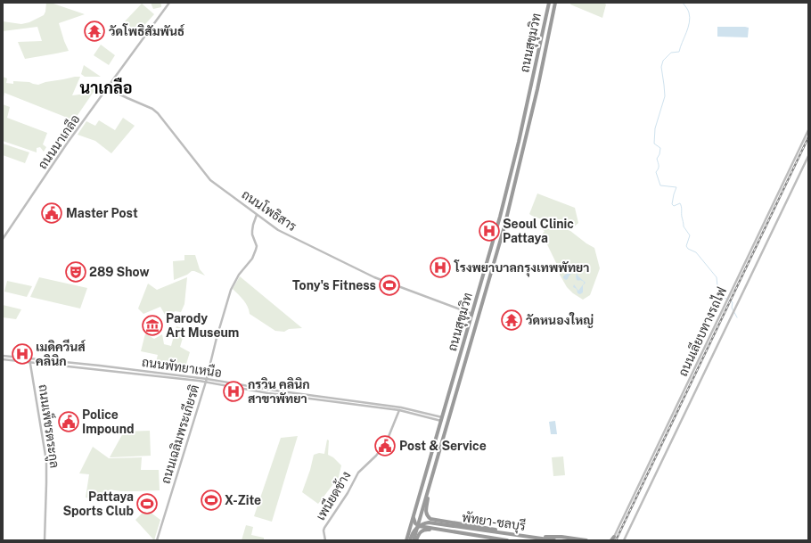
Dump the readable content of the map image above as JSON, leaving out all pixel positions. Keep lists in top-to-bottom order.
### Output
{
  "streets": {
    "highway": ["ถนนสุขุมวิท", "พัทยา-ชลบุรี"],
    "street": [
      "ถนนนาเกลือ",
      "ถนนโพธิสาร",
      "ถนนเลียบทางรถไฟ",
      "ถนนพัทยาเหนือ",
      "ถนนเพ็ชรตระกูล",
      "ถนนเฉลิมพระเกียรติ",
      "เพนียดช้าง"
    ]
  },
  "crossings": [
    ["ถนนสุขุมวิท", "ถนนโพธิสาร"],
    ["ถนนสุขุมวิท", "ถนนพัทยาเหนือ"],
    ["ถนนนาเกลือ", "ถนนโพธิสาร"],
    ["ถนนโพธิสาร", "ถนนเฉลิมพระเกียรติ"],
    ["ถนนพัทยาเหนือ", "ถนนเพ็ชรตระกูล"],
    ["ถนนพัทยาเหนือ", "ถนนเฉลิมพระเกียรติ"],
    ["ถนนพัทยาเหนือ", "เพนียดช้าง"]
  ],
  "districts": ["นาเกลือ"],
  "places": {
    "temple": ["วัดโพธิสัมพันธ์", "วัดหนองใหญ่"],
    "public building": ["Master Post", "Police Impound", "Post & Service"],
    "hospital": [
      "Seoul Clinic Pattaya",
      "โรงพยาบาลกรุงเทพพัทยา",
      "เมดิควีนส์ คลินิก",
      "กรวิน คลินิก สาขาพัทยา"
    ],
    "theatre": ["289 Show"],
    "sports": ["Tony's Fitness", "X-Zite", "Pattaya Sports Club"],
    "museum": ["Parody Art Museum"]
  }
}
